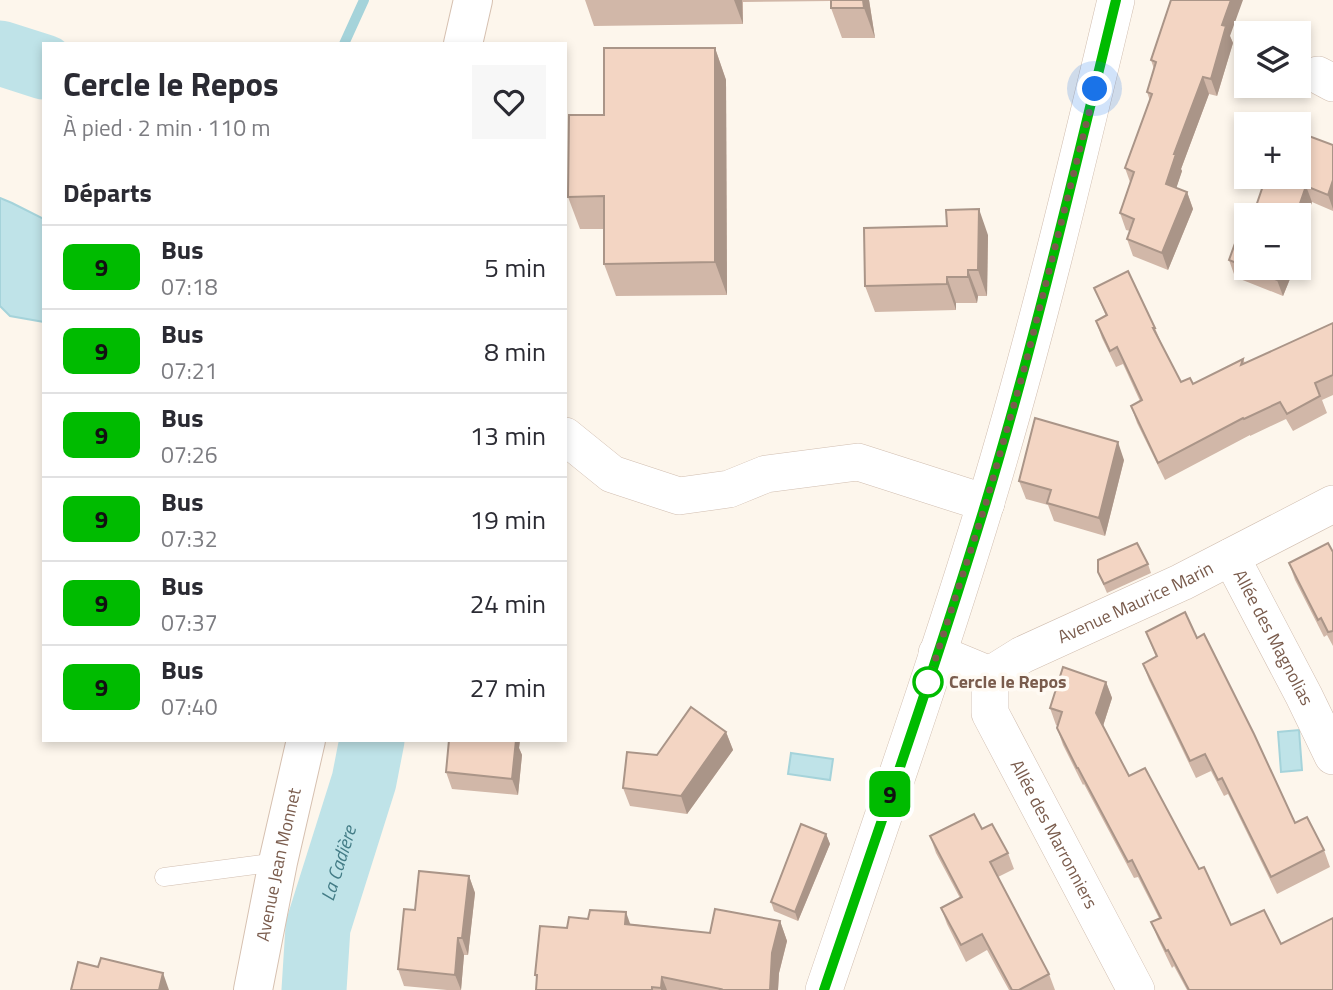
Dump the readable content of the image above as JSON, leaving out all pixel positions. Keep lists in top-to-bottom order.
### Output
{
  "streets": {
    "street": [
      "Avenue Maurice Marin",
      "Allée des Magnolias",
      "Allée des Marronniers",
      "Avenue Jean Monnet"
    ]
  },
  "crossings": [
    ["Avenue Maurice Marin", "Allée des Magnolias"],
    ["Avenue Maurice Marin", "Allée des Marronniers"]
  ],
  "water": ["La Cadière"],
  "places": ["Cercle le Repos"],
  "lines": ["bus line 9"],
  "page": {
    "on_map": "9",
    "map_buttons": ["+", "−"],
    "heading": [
      ["Cercle le Repos", "À pied · 2 min · 110 m"],
      "Départs"
    ],
    "list": [
      {
        "mark": "9",
        "name": "Bus",
        "note": "07:18",
        "value": "5 min"
      },
      {
        "mark": "9",
        "name": "Bus",
        "note": "07:21",
        "value": "8 min"
      },
      {
        "mark": "9",
        "name": "Bus",
        "note": "07:26",
        "value": "13 min"
      },
      {
        "mark": "9",
        "name": "Bus",
        "note": "07:32",
        "value": "19 min"
      },
      {
        "mark": "9",
        "name": "Bus",
        "note": "07:37",
        "value": "24 min"
      },
      {
        "mark": "9",
        "name": "Bus",
        "note": "07:40",
        "value": "27 min"
      }
    ]
  }
}
